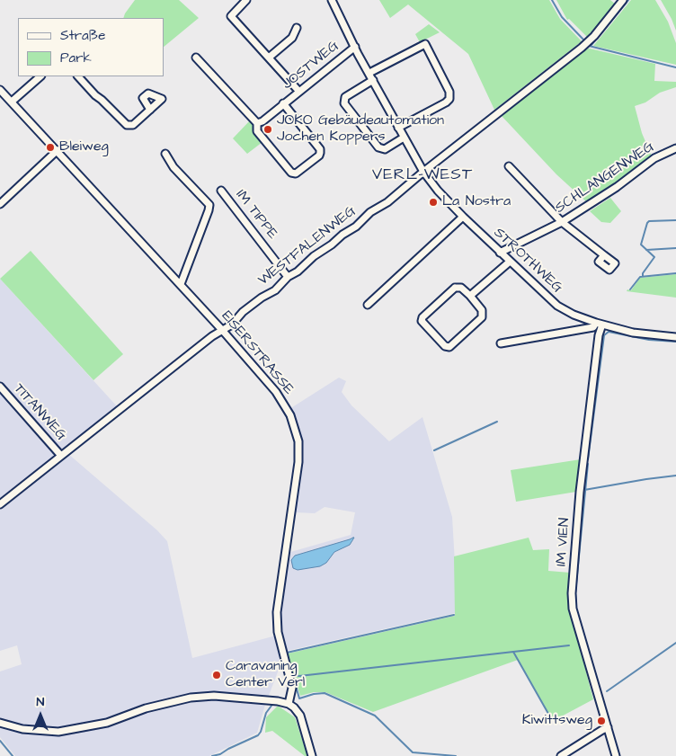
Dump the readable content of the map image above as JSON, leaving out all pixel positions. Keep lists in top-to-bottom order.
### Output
{
  "streets": {
    "street": [
      "JOSTWEG",
      "SCHLANGENWEG",
      "IM TIPPE",
      "WESTFALENWEG",
      "STROTHWEG",
      "EISERSTRASSE",
      "TITANWEG",
      "IM VIEN"
    ]
  },
  "crossings": [
    ["JOSTWEG", "STROTHWEG"],
    ["SCHLANGENWEG", "STROTHWEG"],
    ["IM TIPPE", "WESTFALENWEG"],
    ["WESTFALENWEG", "STROTHWEG"],
    ["WESTFALENWEG", "EISERSTRASSE"],
    ["WESTFALENWEG", "TITANWEG"],
    ["STROTHWEG", "IM VIEN"]
  ],
  "districts": ["VERL-WEST"],
  "places": [
    "JOKO Gebäudeautomation Jochen Koppers",
    "Bleiweg",
    "La Nostra",
    "Caravaning Center Verl",
    "Kiwittsweg"
  ],
  "legend": ["Straße", "Park"],
  "north": "top"
}
